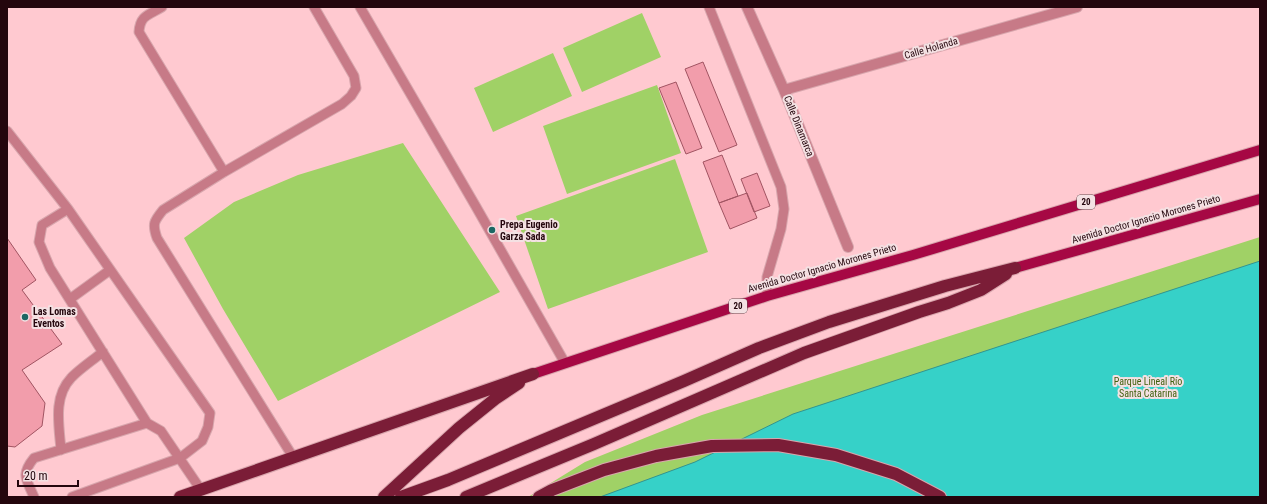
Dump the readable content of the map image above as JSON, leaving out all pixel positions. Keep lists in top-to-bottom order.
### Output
{
  "streets": {
    "highway": ["20", "Avenida Doctor Ignacio Morones Prieto"],
    "street": ["Calle Holanda", "Calle Dinamarca"]
  },
  "crossings": [
    ["Calle Holanda", "Calle Dinamarca"]
  ],
  "parks": ["Parque Lineal Río Santa Catarina"],
  "places": ["Prepa Eugenio Garza Sada", "Las Lomas Eventos"],
  "scale_bar": "20 m"
}
